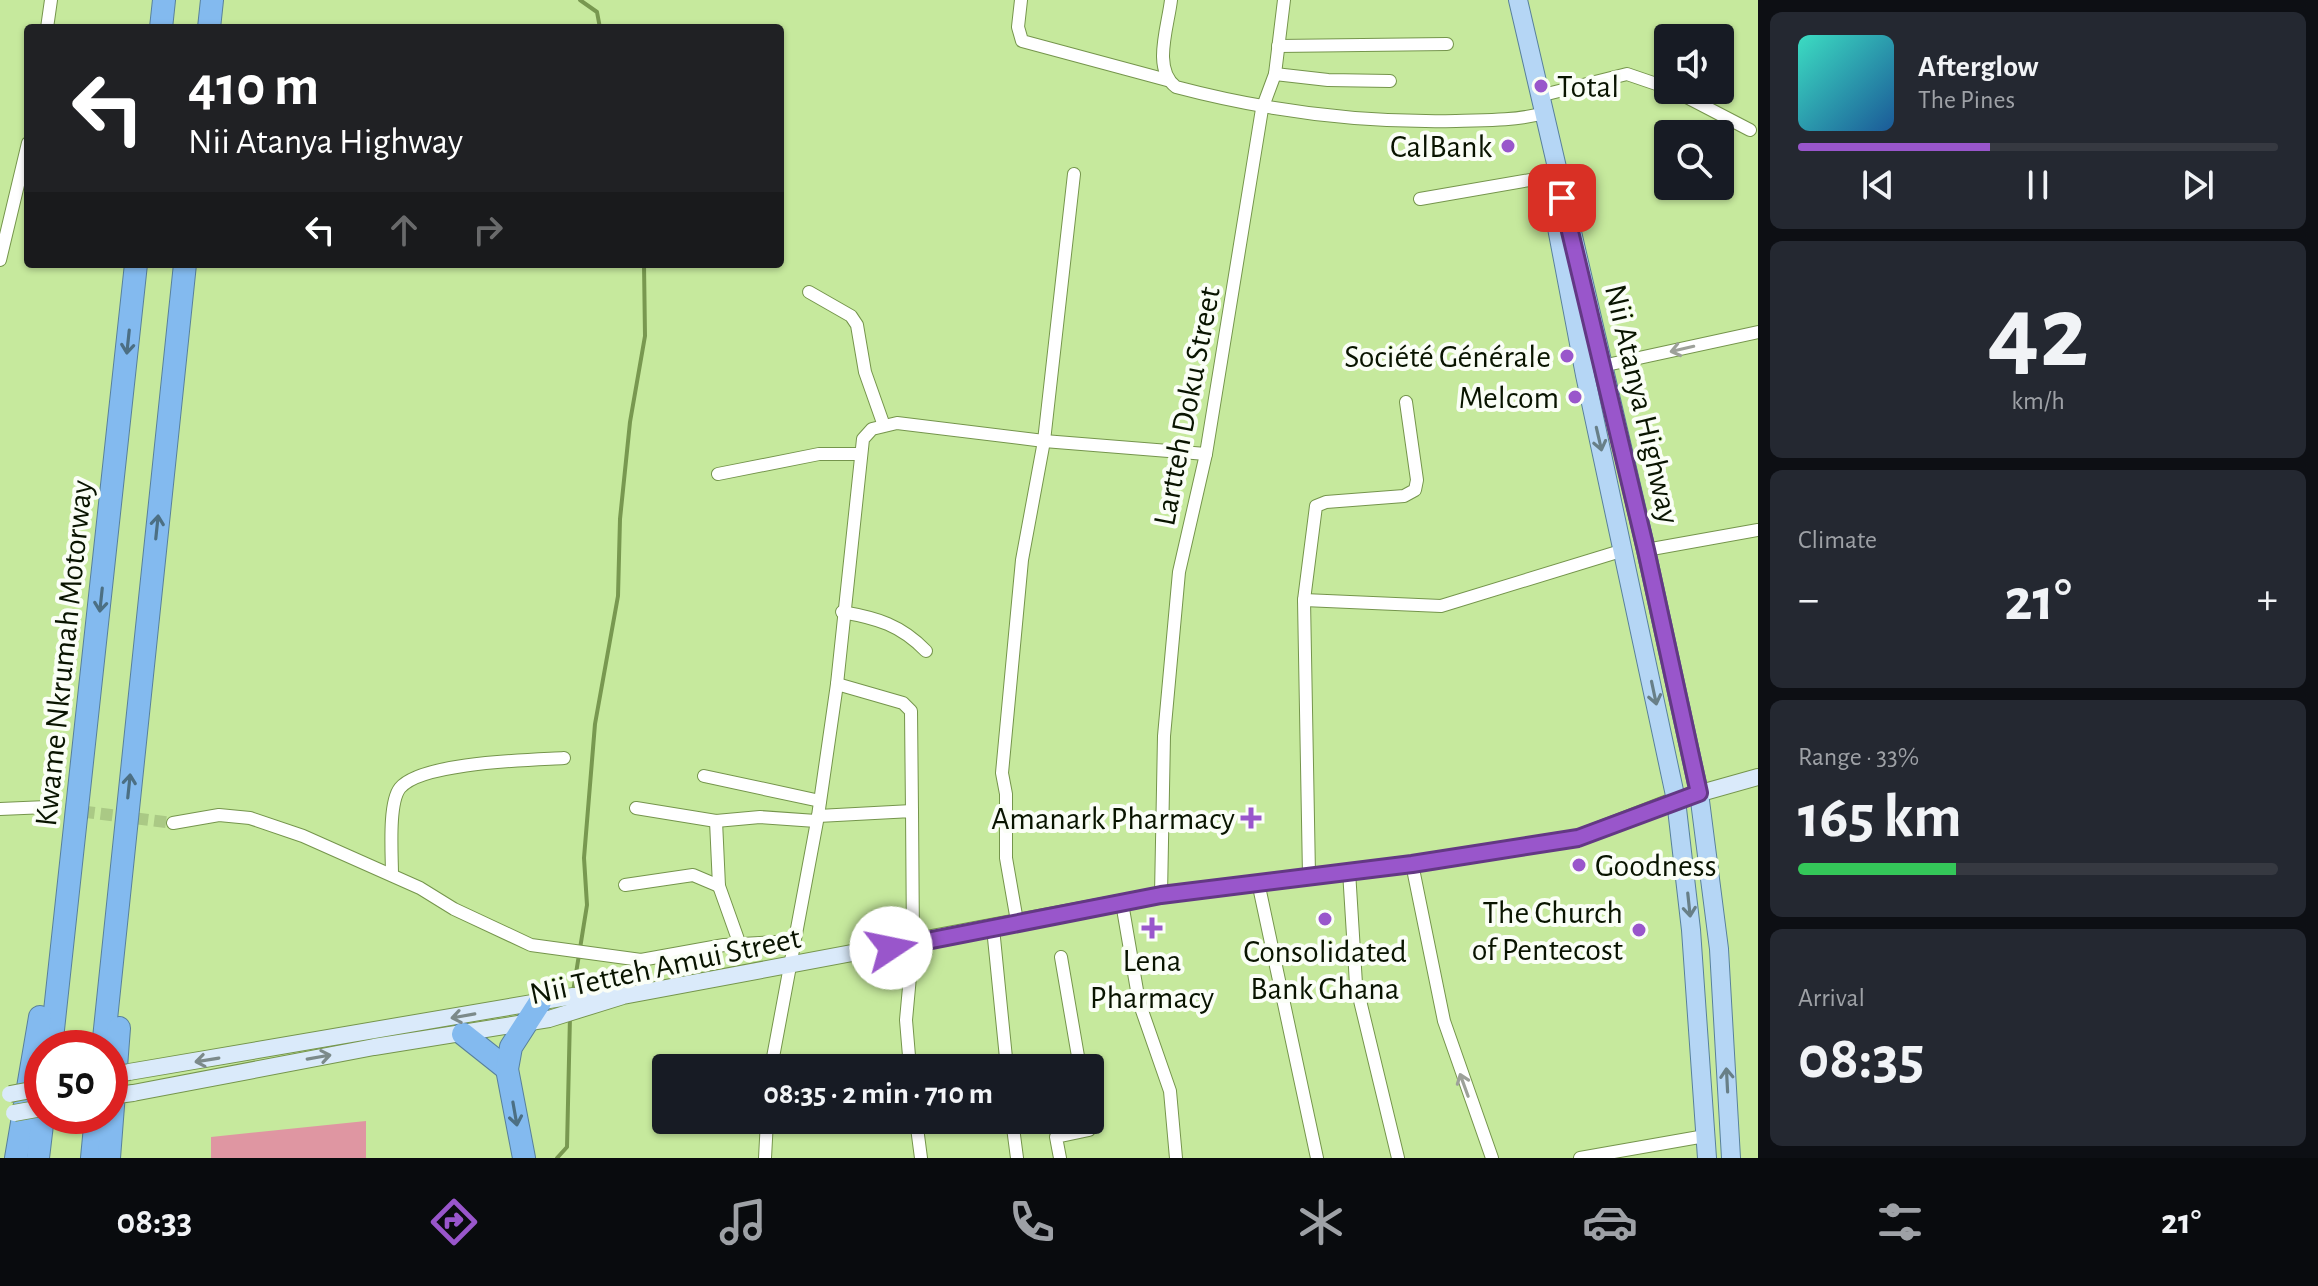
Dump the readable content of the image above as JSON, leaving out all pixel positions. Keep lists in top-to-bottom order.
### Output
{
  "streets": {
    "highway": ["Kwame Nkrumah Motorway"],
    "main road": ["Nii Atanya Highway", "Nii Tetteh Amui Street"],
    "street": ["Lartteh Doku Street"]
  },
  "crossings": [
    ["Nii Atanya Highway", "Nii Tetteh Amui Street"],
    ["Lartteh Doku Street", "Nii Tetteh Amui Street"]
  ],
  "places": {
    "other": [
      "Total",
      "CalBank",
      "Société Générale",
      "Melcom",
      "Goodness",
      "Consolidated Bank Ghana",
      "The Church of Pentecost"
    ],
    "health": ["Amanark Pharmacy", "Lena Pharmacy"]
  },
  "page": {
    "turn": ["410 m", "Nii Atanya Highway"],
    "song": ["Afterglow", "The Pines"],
    "tile": [
      ["42", "km/h"],
      "Climate",
      ["Range · 33%", "165 km"],
      ["Arrival", "08:35"]
    ],
    "heat": ["−", "21°", "+"],
    "limit": "50",
    "trip": "08:35 · 2 min · 710 m",
    "tabs": ["08:33", "21°"]
  }
}
